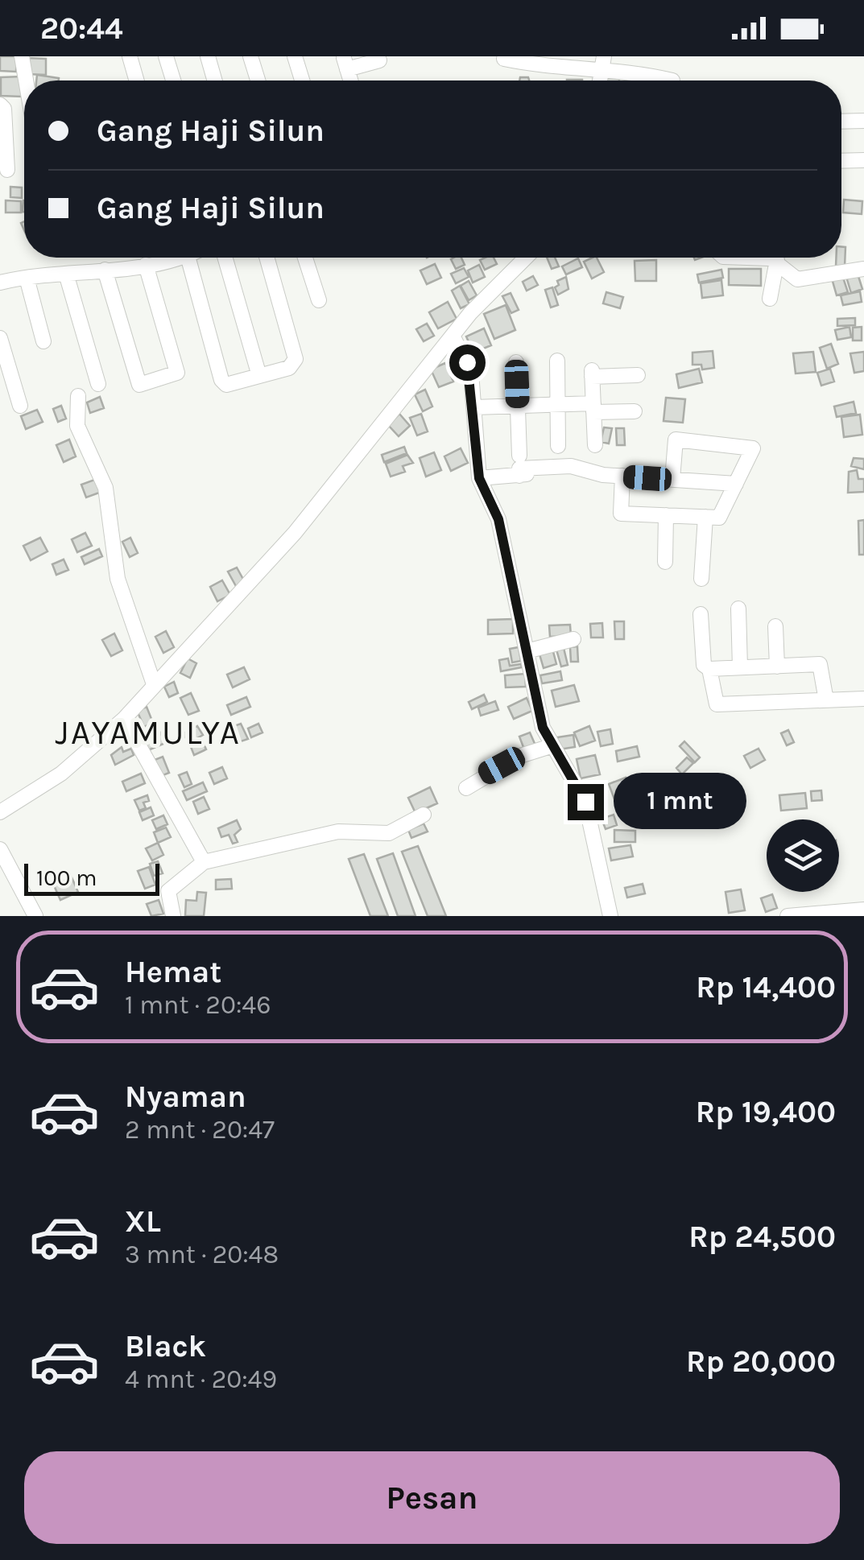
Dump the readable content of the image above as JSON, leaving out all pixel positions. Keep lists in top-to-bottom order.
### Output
{
  "districts": ["JAYAMULYA"],
  "scale_bar": "100 m",
  "page": {
    "status": "20:44",
    "banner": ["Gang Haji Silun", "Gang Haji Silun"],
    "bubble": "1 mnt",
    "scale": "100 m",
    "list": [
      {
        "name": "Hemat",
        "note": "1 mnt · 20:46",
        "value": "Rp 14,400"
      },
      {
        "name": "Nyaman",
        "note": "2 mnt · 20:47",
        "value": "Rp 19,400"
      },
      {
        "name": "XL",
        "note": "3 mnt · 20:48",
        "value": "Rp 24,500"
      },
      {
        "name": "Black",
        "note": "4 mnt · 20:49",
        "value": "Rp 20,000"
      }
    ],
    "buttons": "Pesan"
  }
}
